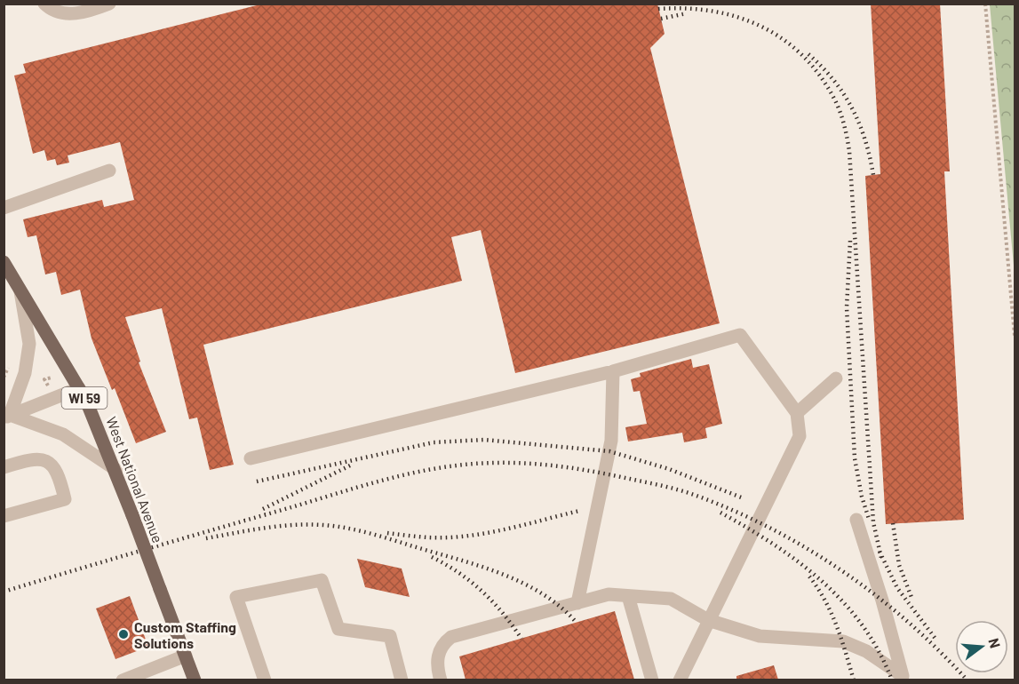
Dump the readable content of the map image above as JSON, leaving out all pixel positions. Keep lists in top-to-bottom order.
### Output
{
  "streets": {
    "main road": ["WI 59", "West National Avenue"]
  },
  "places": ["Custom Staffing Solutions"],
  "north": "right"
}
